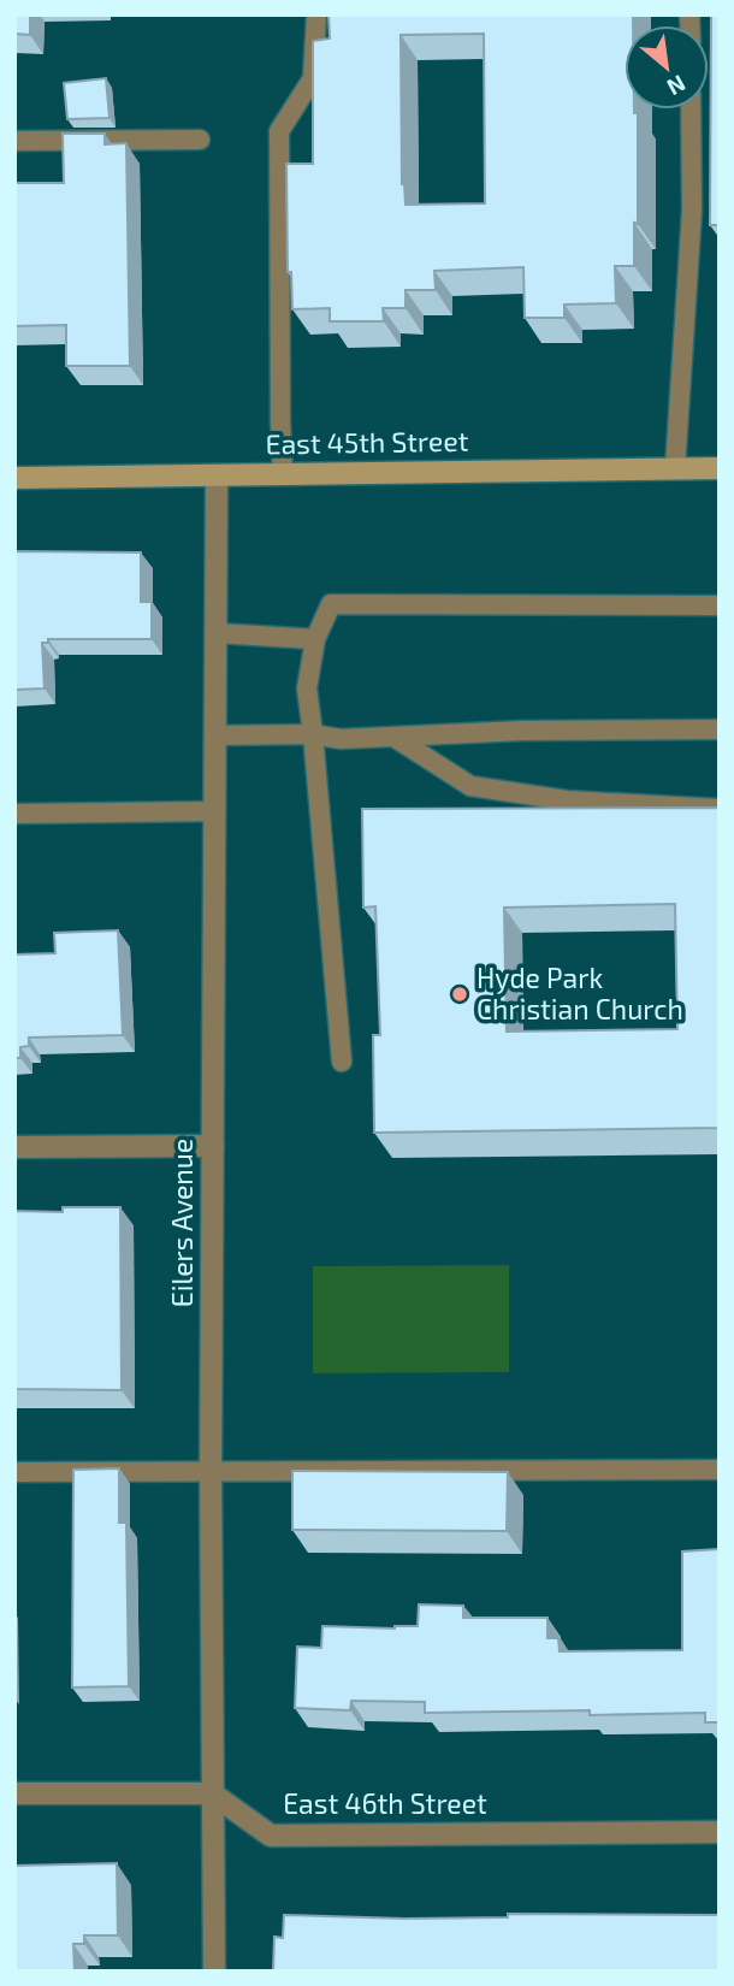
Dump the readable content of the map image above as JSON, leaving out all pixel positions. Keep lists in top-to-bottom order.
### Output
{
  "streets": {
    "main road": ["East 45th Street"],
    "street": ["Eilers Avenue", "East 46th Street"]
  },
  "crossings": [
    ["East 45th Street", "Eilers Avenue"],
    ["Eilers Avenue", "East 46th Street"]
  ],
  "places": ["Hyde Park Christian Church"],
  "north": "bottom right"
}
